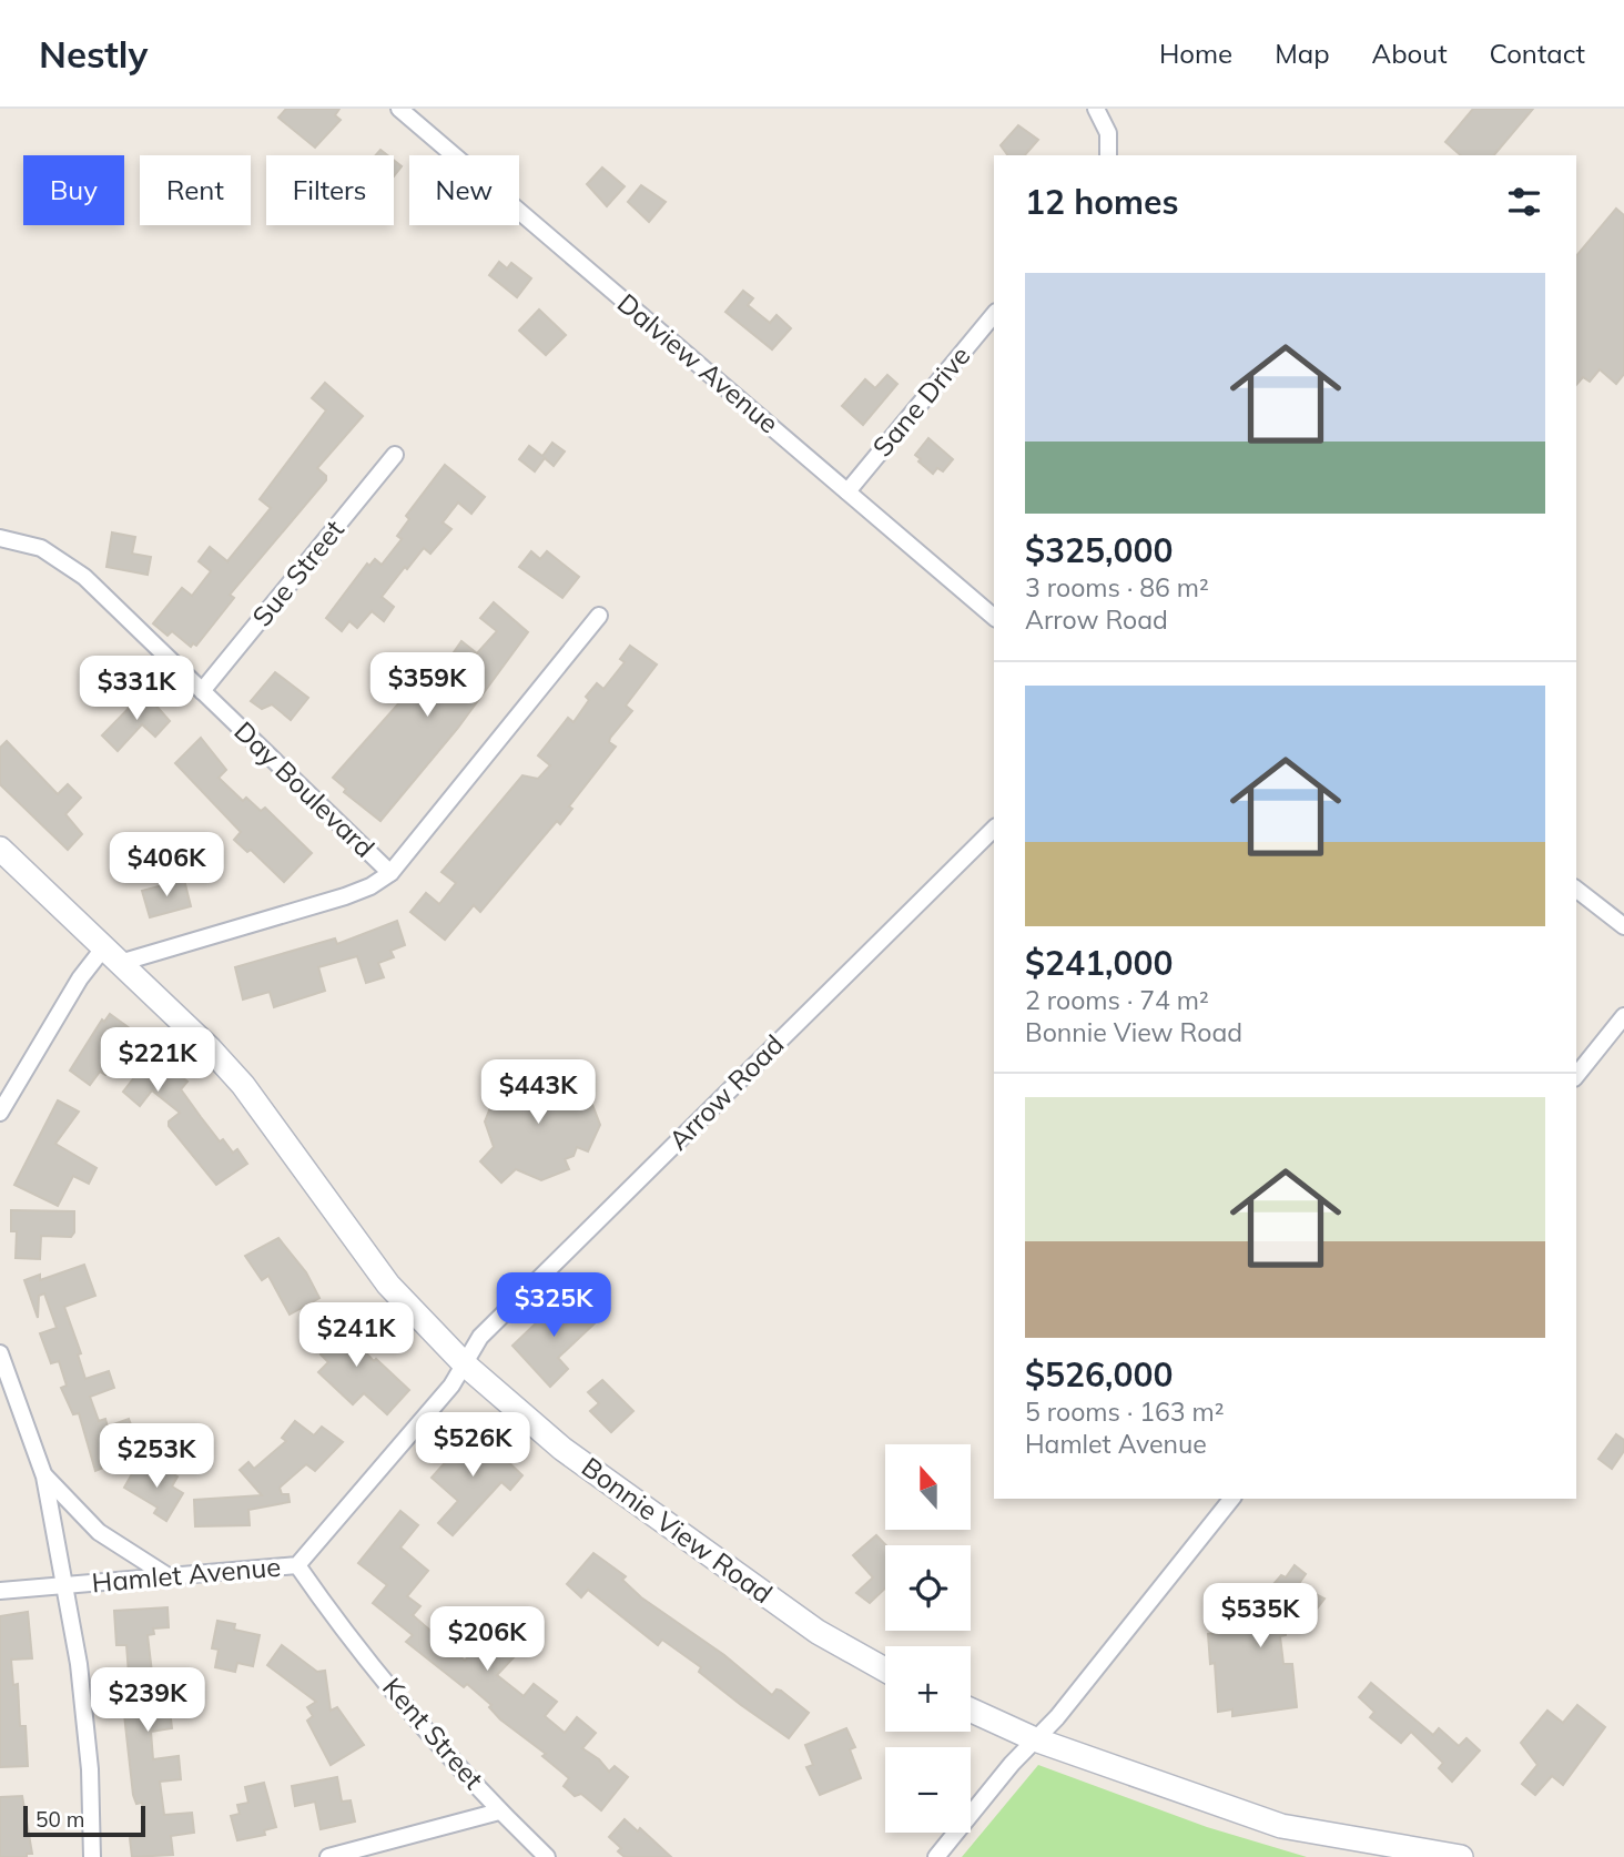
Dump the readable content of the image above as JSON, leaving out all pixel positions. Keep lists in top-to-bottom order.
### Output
{
  "streets": {
    "street": [
      "Dalview Avenue",
      "Sane Drive",
      "Sue Street",
      "Day Boulevard",
      "Arrow Road",
      "Bonnie View Road",
      "Hamlet Avenue",
      "Kent Street"
    ]
  },
  "crossings": [
    ["Dalview Avenue", "Sane Drive"],
    ["Sue Street", "Day Boulevard"],
    ["Arrow Road", "Bonnie View Road"],
    ["Arrow Road", "Hamlet Avenue"],
    ["Bonnie View Road", "Hamlet Avenue"],
    ["Hamlet Avenue", "Kent Street"]
  ],
  "scale_bar": "50 m",
  "north": "top",
  "page": {
    "header": "Nestly",
    "nav": [
      "Home",
      "Map",
      "About",
      "Contact"
    ],
    "chip": [
      "Buy",
      "Rent",
      "Filters",
      "New"
    ],
    "heading": "12 homes",
    "list": [
      {
        "name": "$325,000",
        "note": "3 rooms · 86 m² · Arrow Road"
      },
      {
        "name": "$241,000",
        "note": "2 rooms · 74 m² · Bonnie View Road"
      },
      {
        "name": "$526,000",
        "note": "5 rooms · 163 m² · Hamlet Avenue"
      }
    ],
    "price": [
      "$359K",
      "$331K",
      "$406K",
      "$221K",
      "$443K",
      "$325K",
      "$241K",
      "$526K",
      "$253K",
      "$535K",
      "$206K",
      "$239K"
    ],
    "map_buttons": ["+", "−"],
    "scale": "50 m"
  }
}
